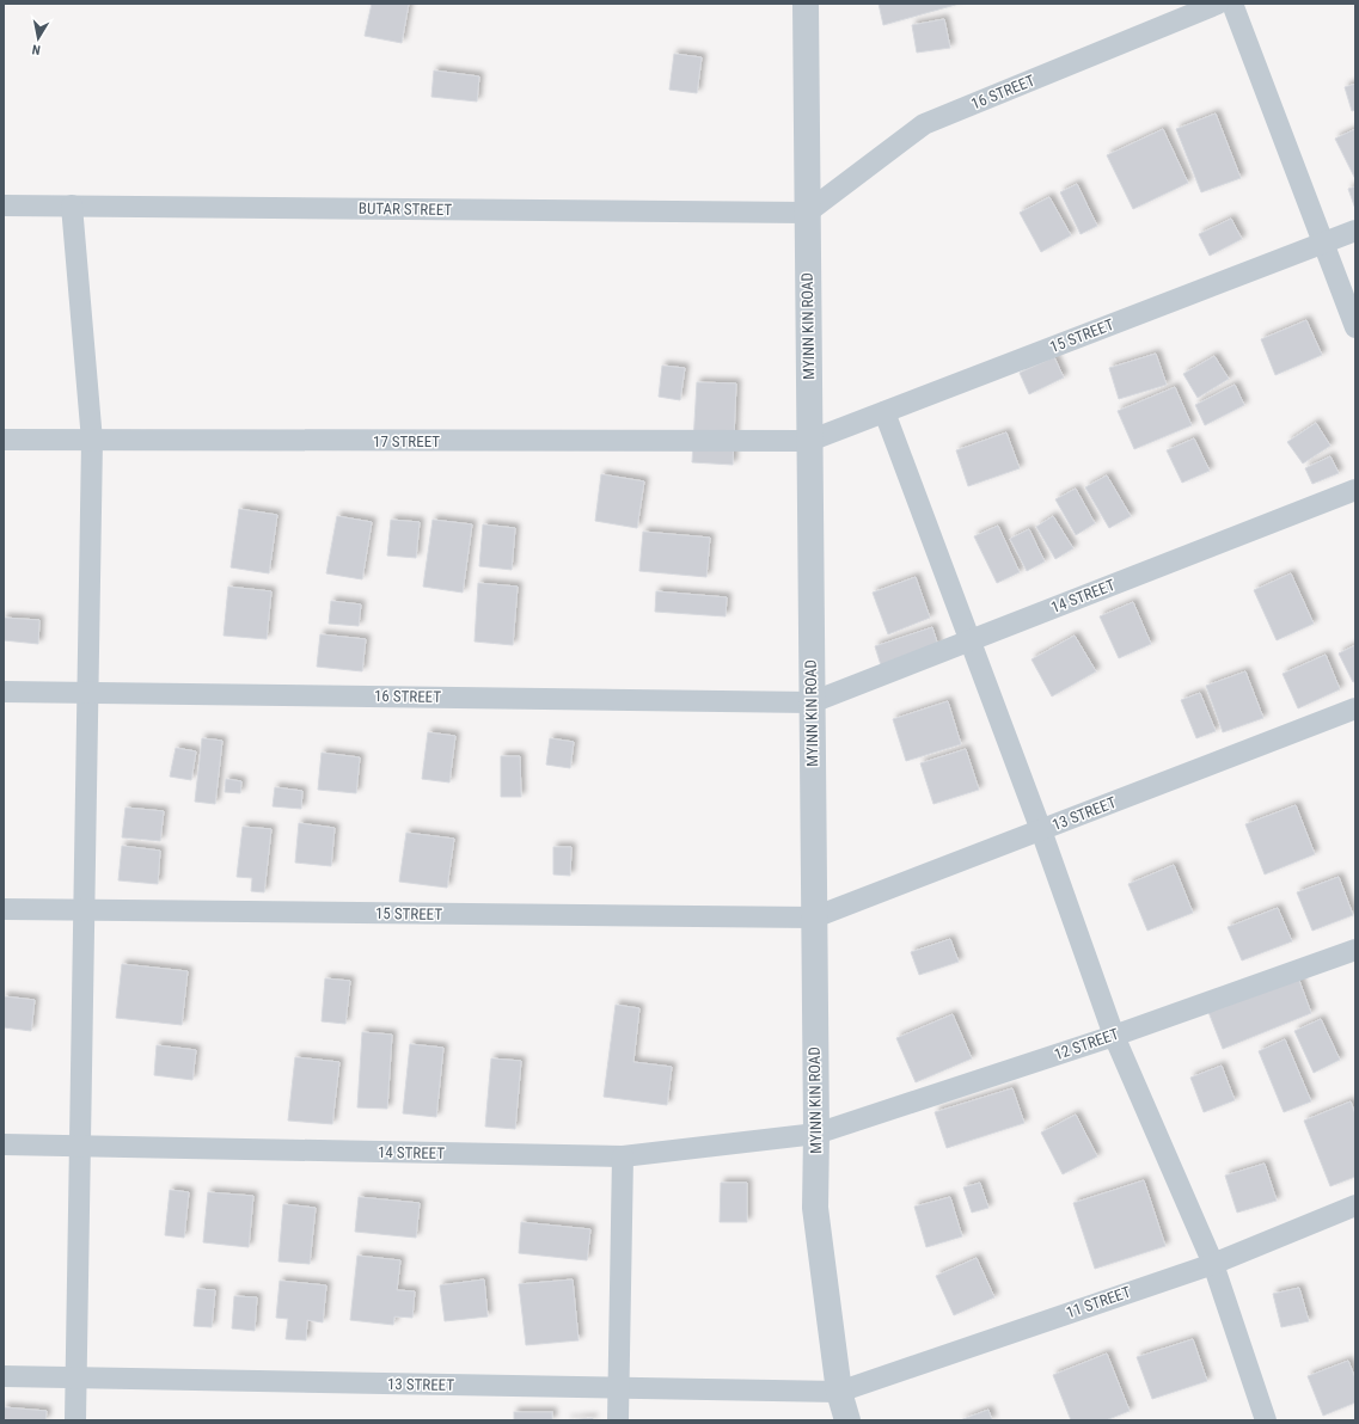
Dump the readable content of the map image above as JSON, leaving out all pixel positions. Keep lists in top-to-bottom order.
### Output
{
  "streets": {
    "street": [
      "16 STREET",
      "BUTAR STREET",
      "MYINN KIN ROAD",
      "15 STREET",
      "17 STREET",
      "14 STREET",
      "13 STREET",
      "12 STREET",
      "11 STREET"
    ]
  },
  "crossings": [
    ["16 STREET", "BUTAR STREET"],
    ["16 STREET", "MYINN KIN ROAD"],
    ["16 STREET", "14 STREET"],
    ["BUTAR STREET", "MYINN KIN ROAD"],
    ["MYINN KIN ROAD", "15 STREET"],
    ["MYINN KIN ROAD", "17 STREET"],
    ["MYINN KIN ROAD", "14 STREET"],
    ["MYINN KIN ROAD", "13 STREET"],
    ["MYINN KIN ROAD", "12 STREET"],
    ["MYINN KIN ROAD", "11 STREET"],
    ["15 STREET", "17 STREET"],
    ["15 STREET", "13 STREET"],
    ["14 STREET", "12 STREET"],
    ["13 STREET", "11 STREET"]
  ],
  "north": "bottom"
}
